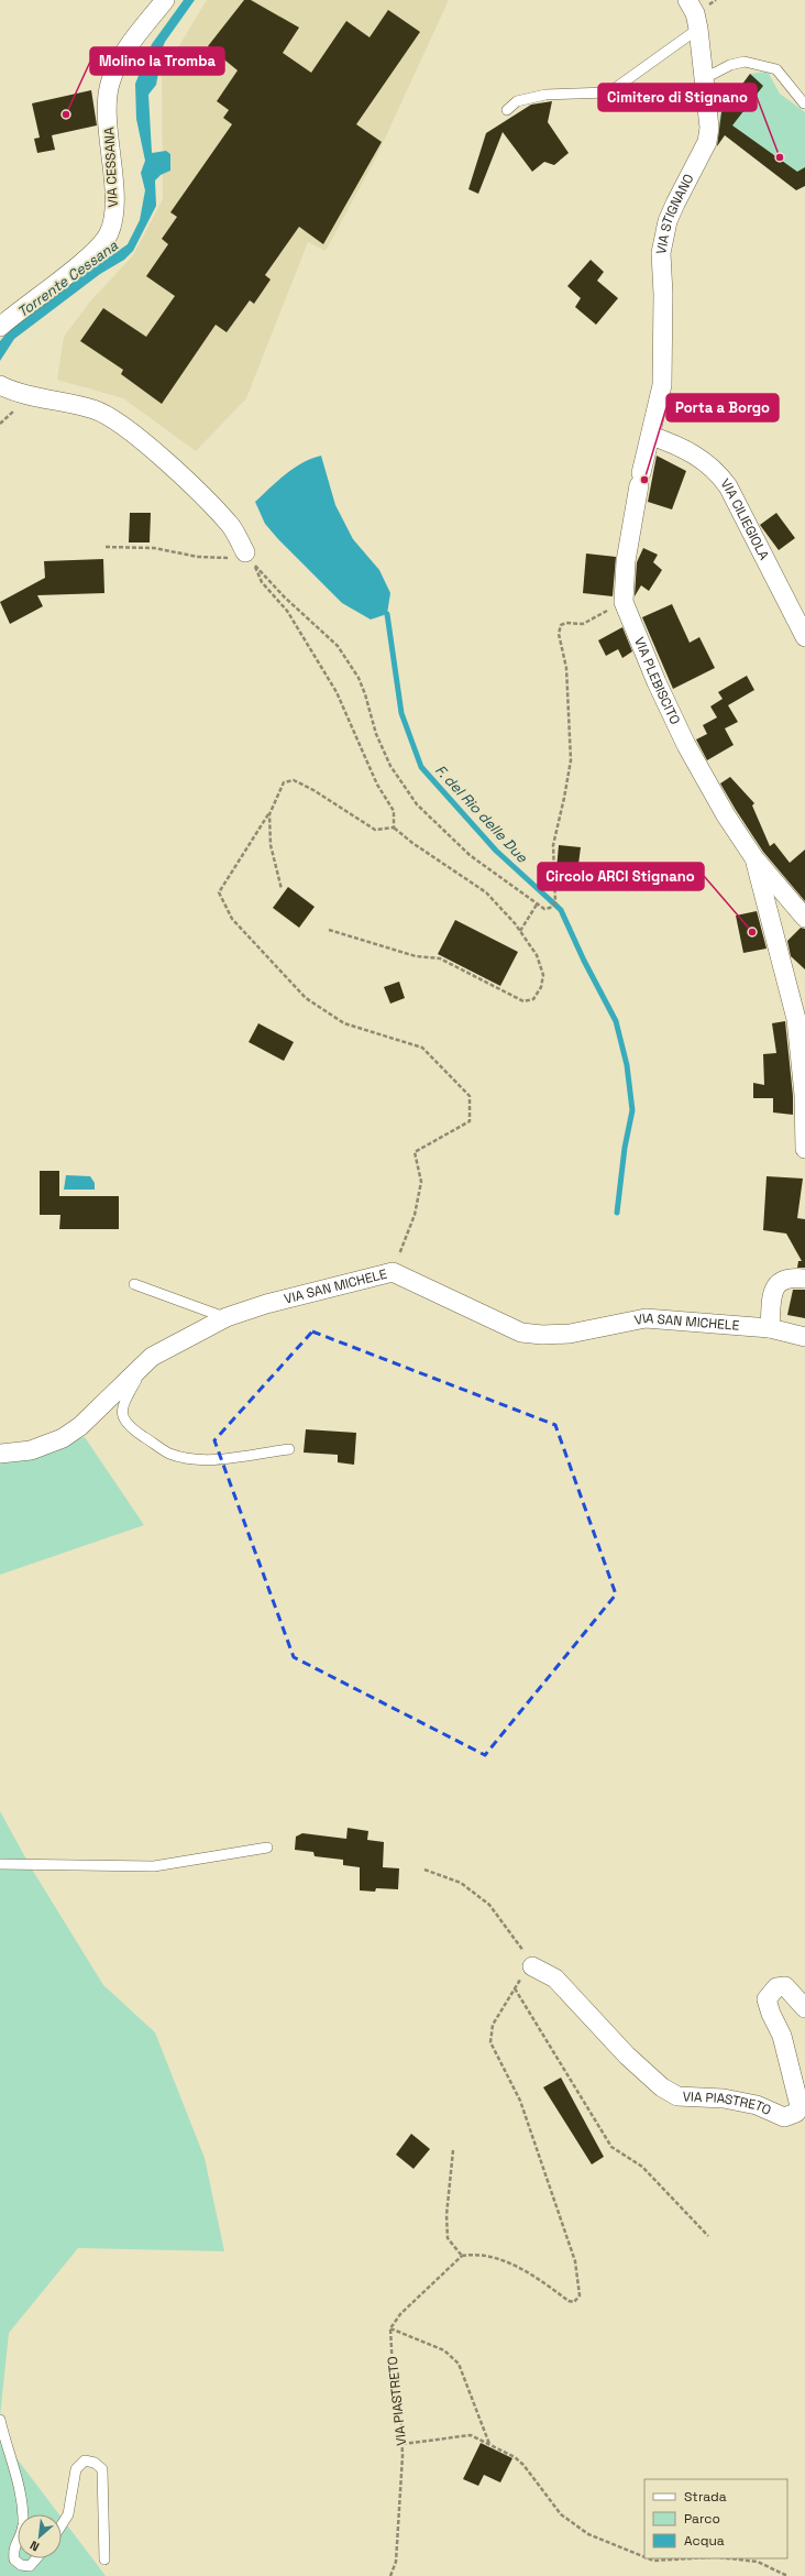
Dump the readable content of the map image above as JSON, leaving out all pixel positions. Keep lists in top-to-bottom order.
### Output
{
  "streets": {
    "street": [
      "VIA CESSANA",
      "VIA STIGNANO",
      "VIA CILIEGIOLA",
      "VIA PLEBISCITO",
      "VIA SAN MICHELE",
      "VIA PIASTRETO"
    ]
  },
  "crossings": [
    ["VIA STIGNANO", "VIA CILIEGIOLA"],
    ["VIA STIGNANO", "VIA PLEBISCITO"],
    ["VIA CILIEGIOLA", "VIA PLEBISCITO"]
  ],
  "water": ["Torrente Cessana", "F. del Rio delle Due"],
  "places": [
    "Molino la Tromba",
    "Cimitero di Stignano",
    "Porta a Borgo",
    "Circolo ARCI Stignano"
  ],
  "legend": ["Strada", "Parco", "Acqua"],
  "north": "bottom left"
}
